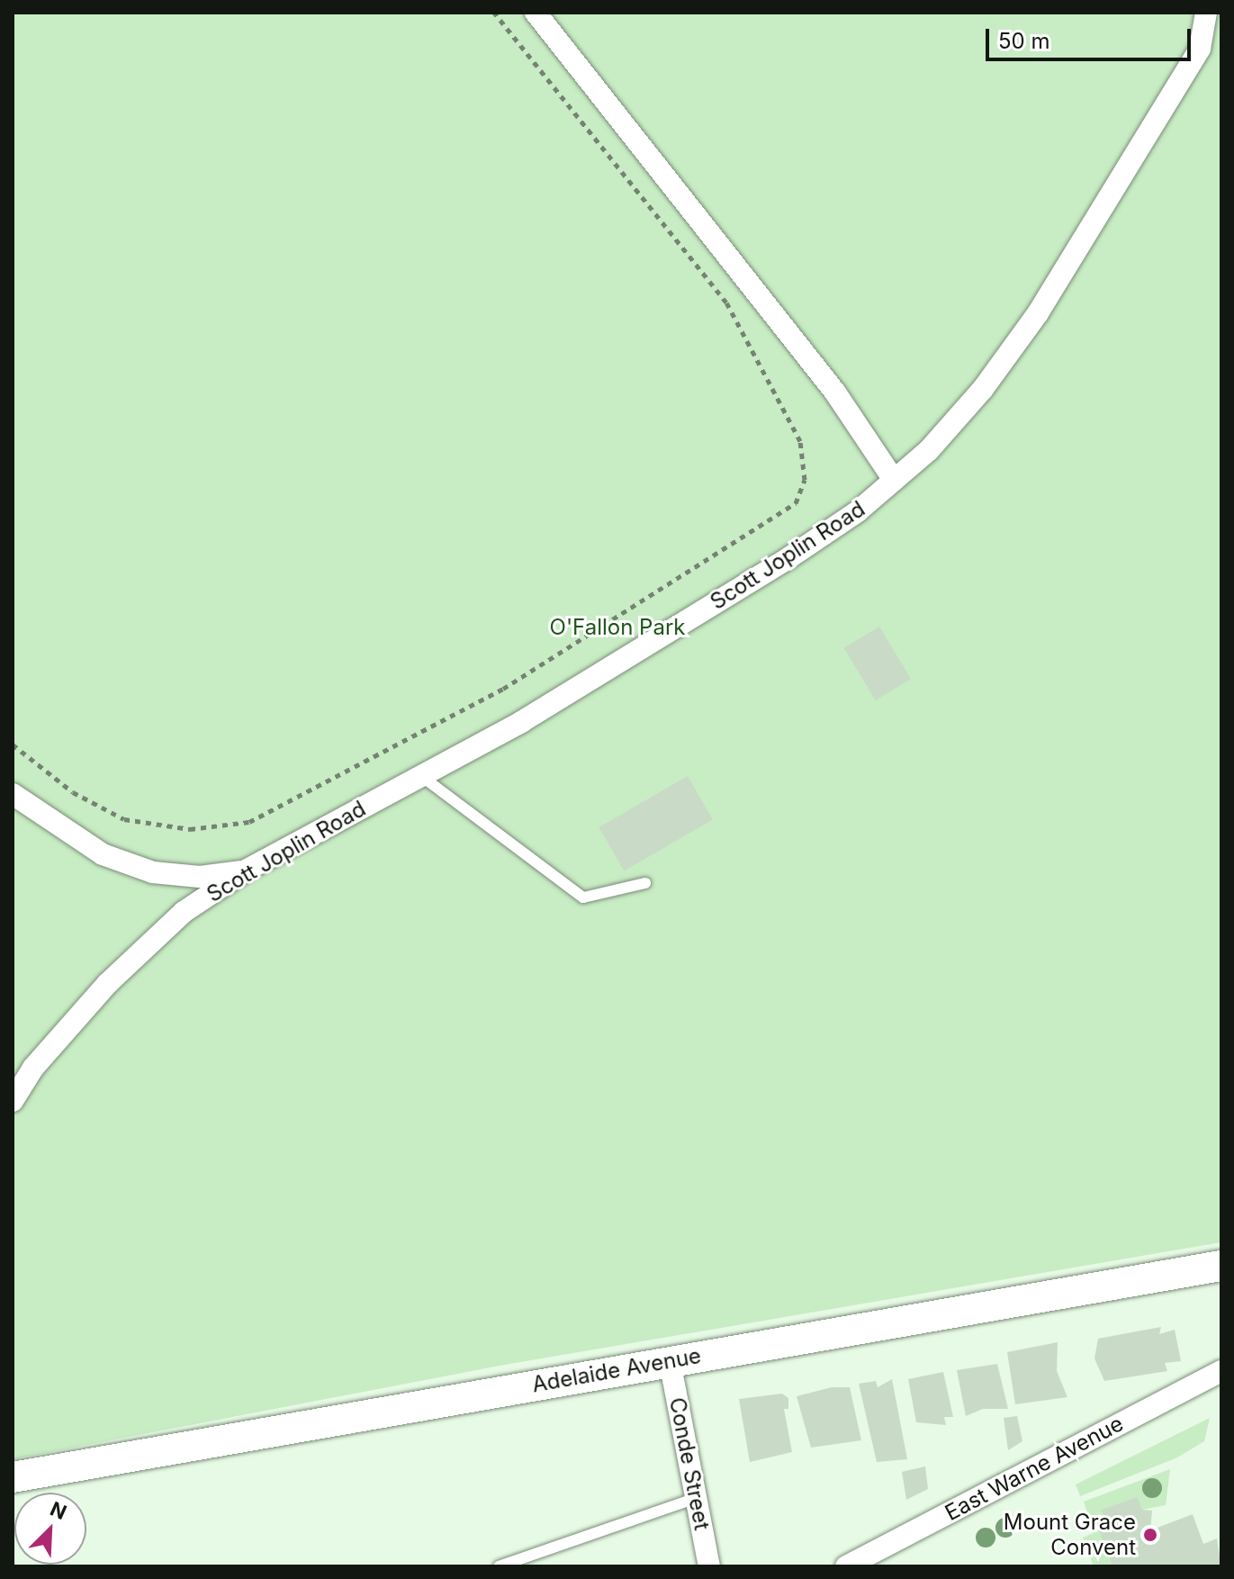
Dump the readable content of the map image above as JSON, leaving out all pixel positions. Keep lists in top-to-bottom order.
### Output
{
  "streets": {
    "main road": ["Adelaide Avenue"],
    "street": ["Scott Joplin Road", "Conde Street", "East Warne Avenue"]
  },
  "crossings": [
    ["Adelaide Avenue", "Conde Street"]
  ],
  "parks": ["O'Fallon Park"],
  "places": ["Mount Grace Convent"],
  "scale_bar": "50 m",
  "north": "top right"
}
